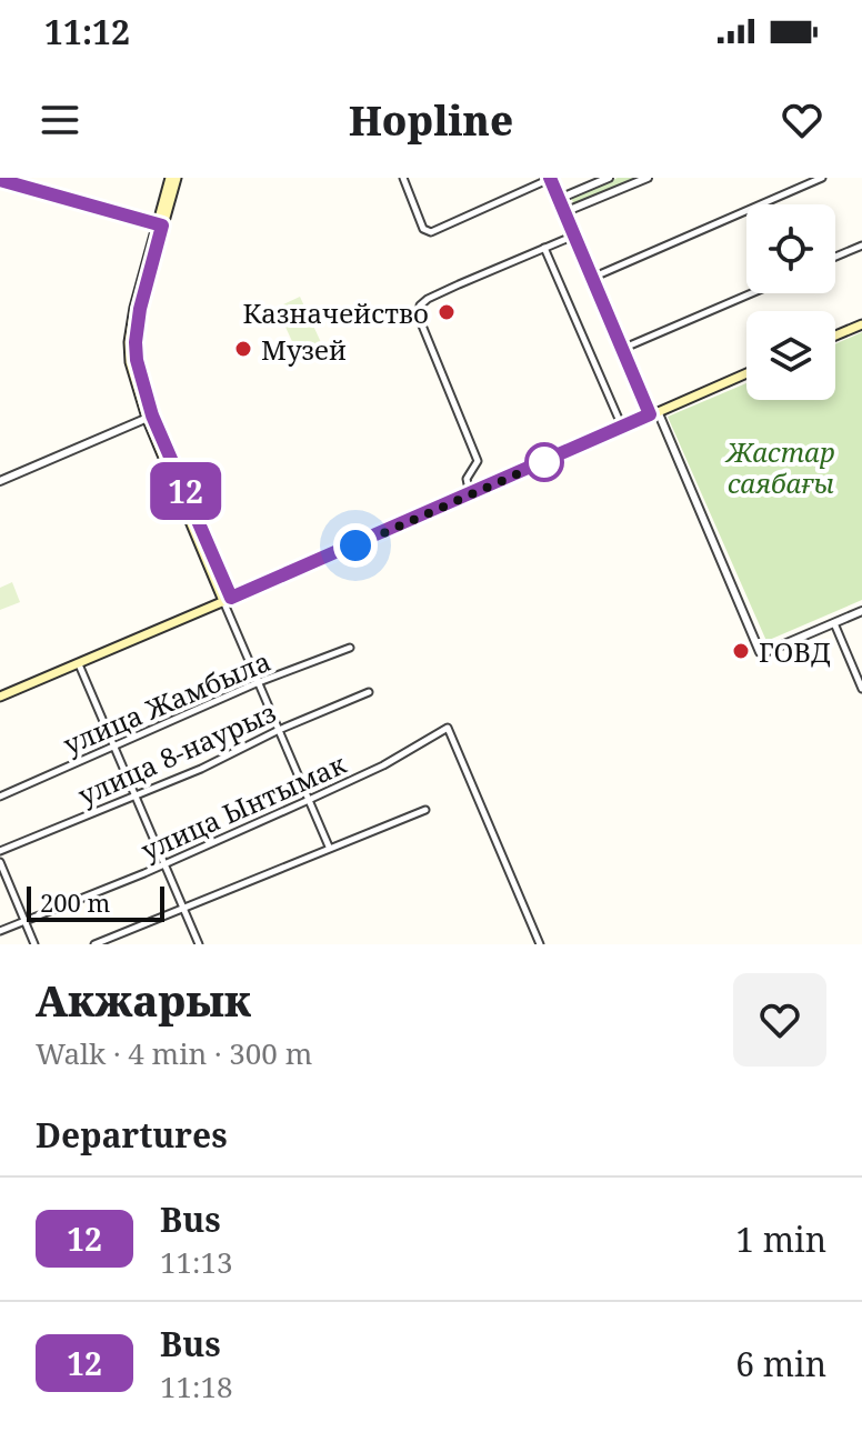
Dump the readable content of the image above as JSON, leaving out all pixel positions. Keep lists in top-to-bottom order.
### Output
{
  "streets": {
    "street": ["улица Жамбыла", "улица 8-наурыз", "улица Ынтымак"]
  },
  "parks": ["Жастар саябағы"],
  "places": ["Казначейство", "Музей", "ГОВД"],
  "lines": ["bus line 12"],
  "scale_bar": "200 m",
  "page": {
    "status": "11:12",
    "header": "Hopline",
    "on_map": "12",
    "scale": "200 m",
    "heading": [
      ["Акжарык", "Walk · 4 min · 300 m"],
      "Departures"
    ],
    "list": [
      {
        "mark": "12",
        "name": "Bus",
        "note": "11:13",
        "value": "1 min"
      },
      {
        "mark": "12",
        "name": "Bus",
        "note": "11:18",
        "value": "6 min"
      }
    ]
  }
}
